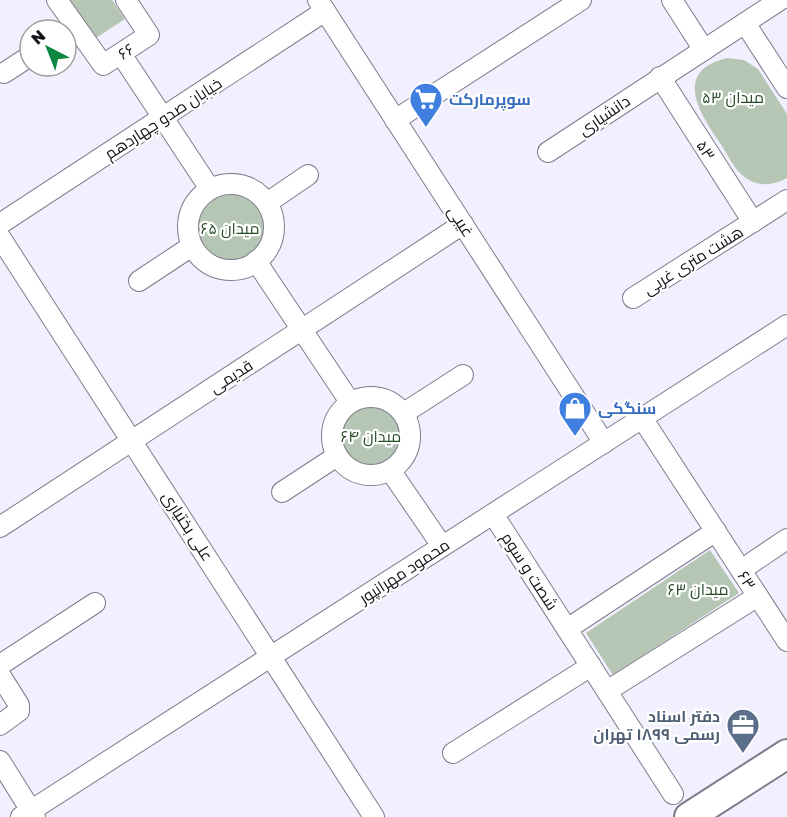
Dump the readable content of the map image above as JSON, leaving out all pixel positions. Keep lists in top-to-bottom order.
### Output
{
  "streets": {
    "street": [
      "۶۶",
      "دانشیاری",
      "خیابان صدو چهاردهم",
      "۵۳",
      "غیبی",
      "هشت متری غربی",
      "قدیمی",
      "علی بختیاری",
      "محمود مهرانپور",
      "شصت و سوم",
      "۶۳"
    ]
  },
  "crossings": [
    ["دانشیاری", "۵۳"],
    ["خیابان صدو چهاردهم", "غیبی"],
    ["۵۳", "هشت متری غربی"],
    ["غیبی", "قدیمی"],
    ["غیبی", "محمود مهرانپور"],
    ["قدیمی", "علی بختیاری"],
    ["علی بختیاری", "محمود مهرانپور"],
    ["محمود مهرانپور", "شصت و سوم"]
  ],
  "parks": [
    "میدان ۵۳",
    "میدان ۶۵",
    "میدان ۶۴",
    "میدان ۶۳"
  ],
  "places": {
    "supermarket": ["سوپرمارکت"],
    "shop": ["سنگکی"],
    "office": ["دفتر اسناد رسمی ۱۸۹۹ تهران"]
  },
  "north": "top left"
}
